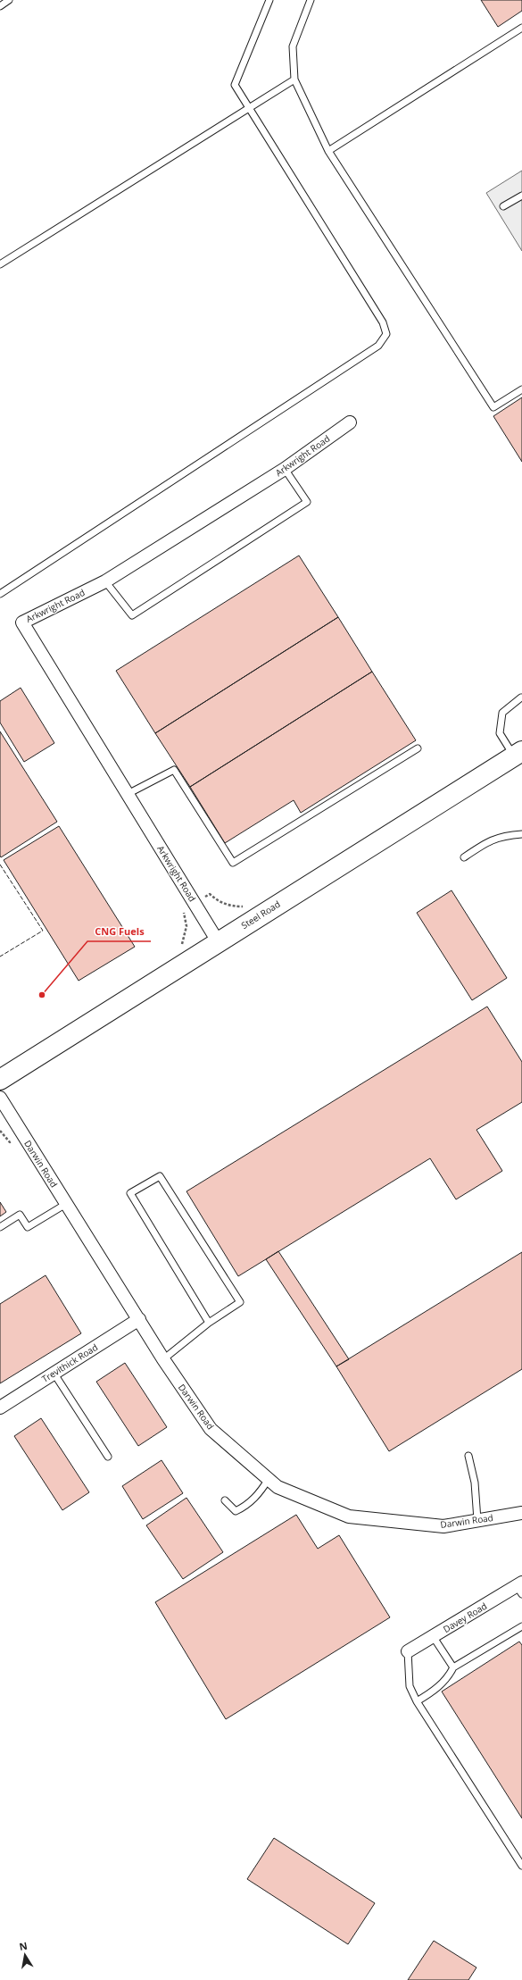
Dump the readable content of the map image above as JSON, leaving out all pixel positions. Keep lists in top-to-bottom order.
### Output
{
  "streets": {
    "main road": ["Steel Road"],
    "street": [
      "Arkwright Road",
      "Darwin Road",
      "Trevithick Road",
      "Davey Road"
    ]
  },
  "crossings": [
    ["Arkwright Road", "Steel Road"],
    ["Darwin Road", "Trevithick Road"]
  ],
  "places": ["CNG Fuels"],
  "north": "top"
}
